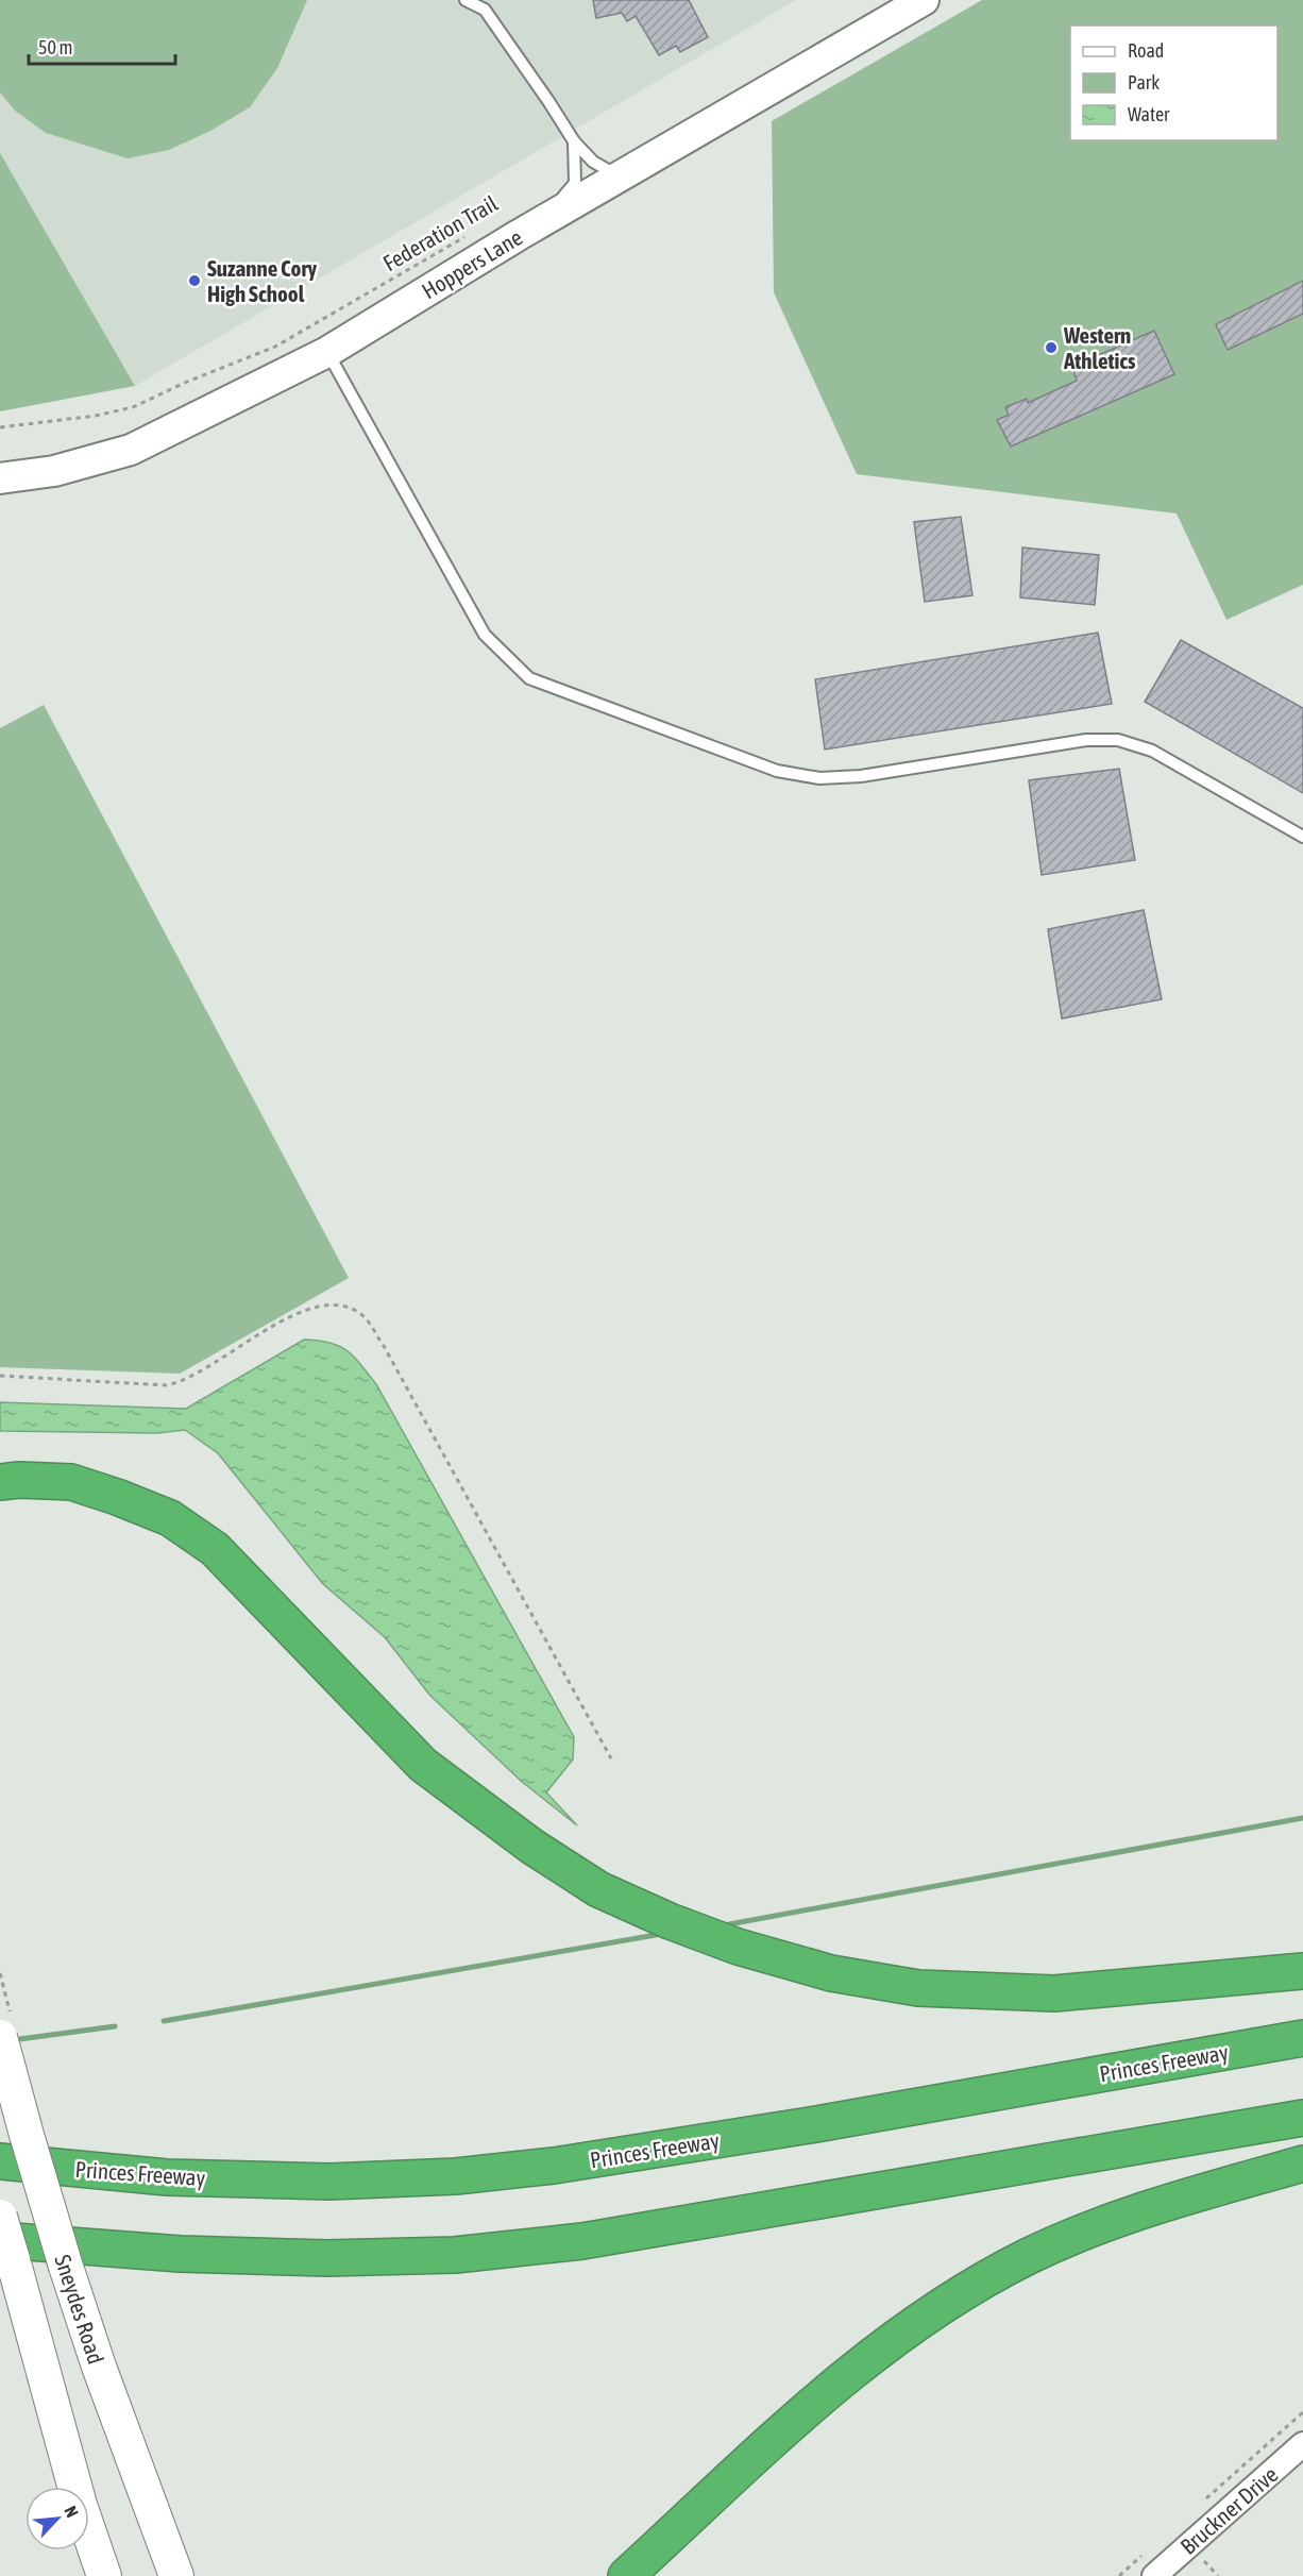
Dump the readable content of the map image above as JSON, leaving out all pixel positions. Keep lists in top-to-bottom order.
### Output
{
  "streets": {
    "highway": ["Princes Freeway"],
    "main road": ["Sneydes Road"],
    "street": ["Hoppers Lane", "Bruckner Drive"],
    "path": ["Federation Trail"]
  },
  "places": ["Suzanne Cory High School", "Western Athletics"],
  "legend": ["Road", "Park", "Water"],
  "scale_bar": "50 m",
  "north": "top right"
}
